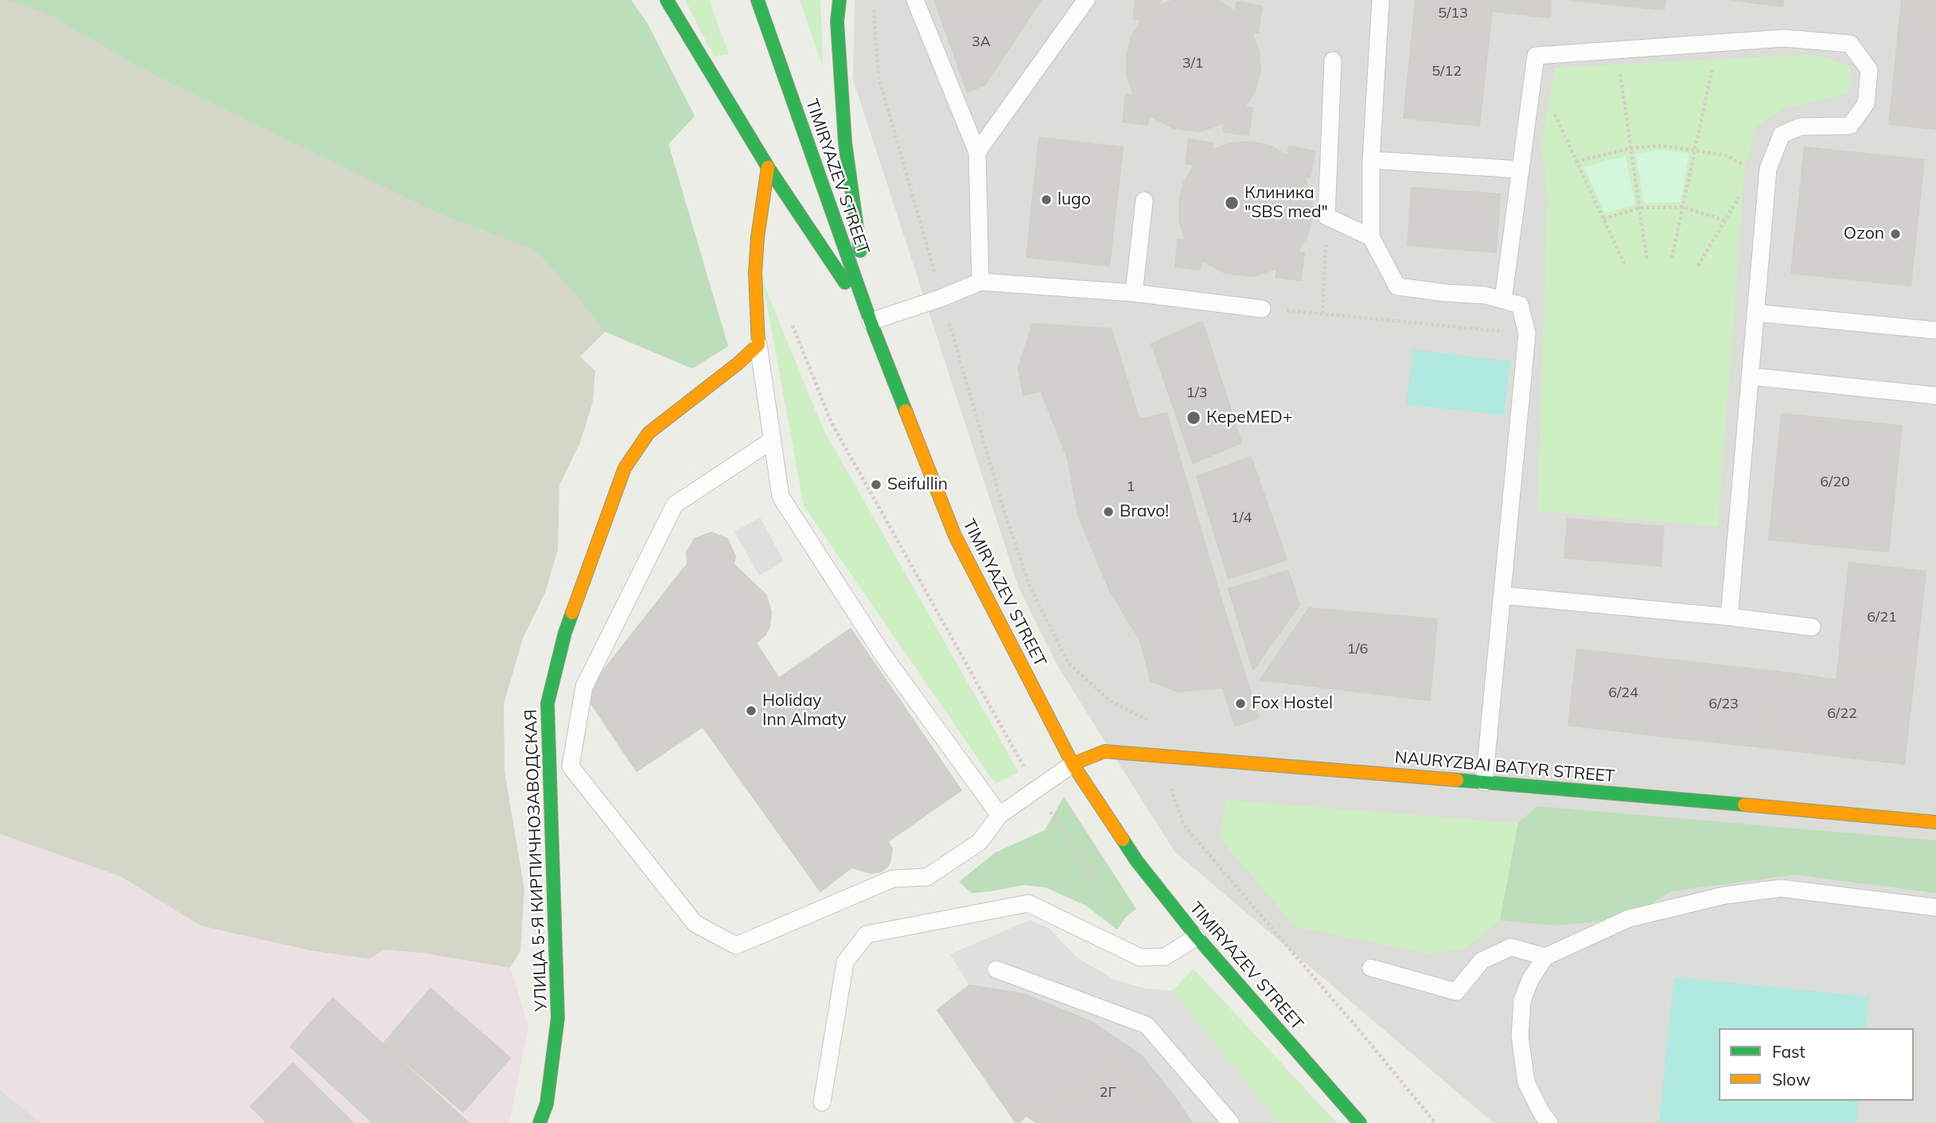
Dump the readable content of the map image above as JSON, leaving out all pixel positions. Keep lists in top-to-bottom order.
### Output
{
  "streets": {
    "street": ["TIMIRYAZEV STREET", "NAURYZBAI BATYR STREET", "УЛИЦА 5-Я КИРПИЧНОЗАВОДСКАЯ"]
  },
  "crossings": [
    ["TIMIRYAZEV STREET", "NAURYZBAI BATYR STREET"]
  ],
  "places": [
    "lugo",
    "Клиника \"SBS med\"",
    "Ozon",
    "КереMED+",
    "Seifullin",
    "Bravo!",
    "Fox Hostel",
    "Holiday Inn Almaty"
  ],
  "house_numbers": [
    "5/13",
    "3А",
    "3/1",
    "5/12",
    "1/3",
    "6/20",
    "1",
    "1/4",
    "6/21",
    "1/6",
    "6/24",
    "6/23",
    "6/22",
    "2Г"
  ],
  "legend": ["Fast", "Slow"]
}
